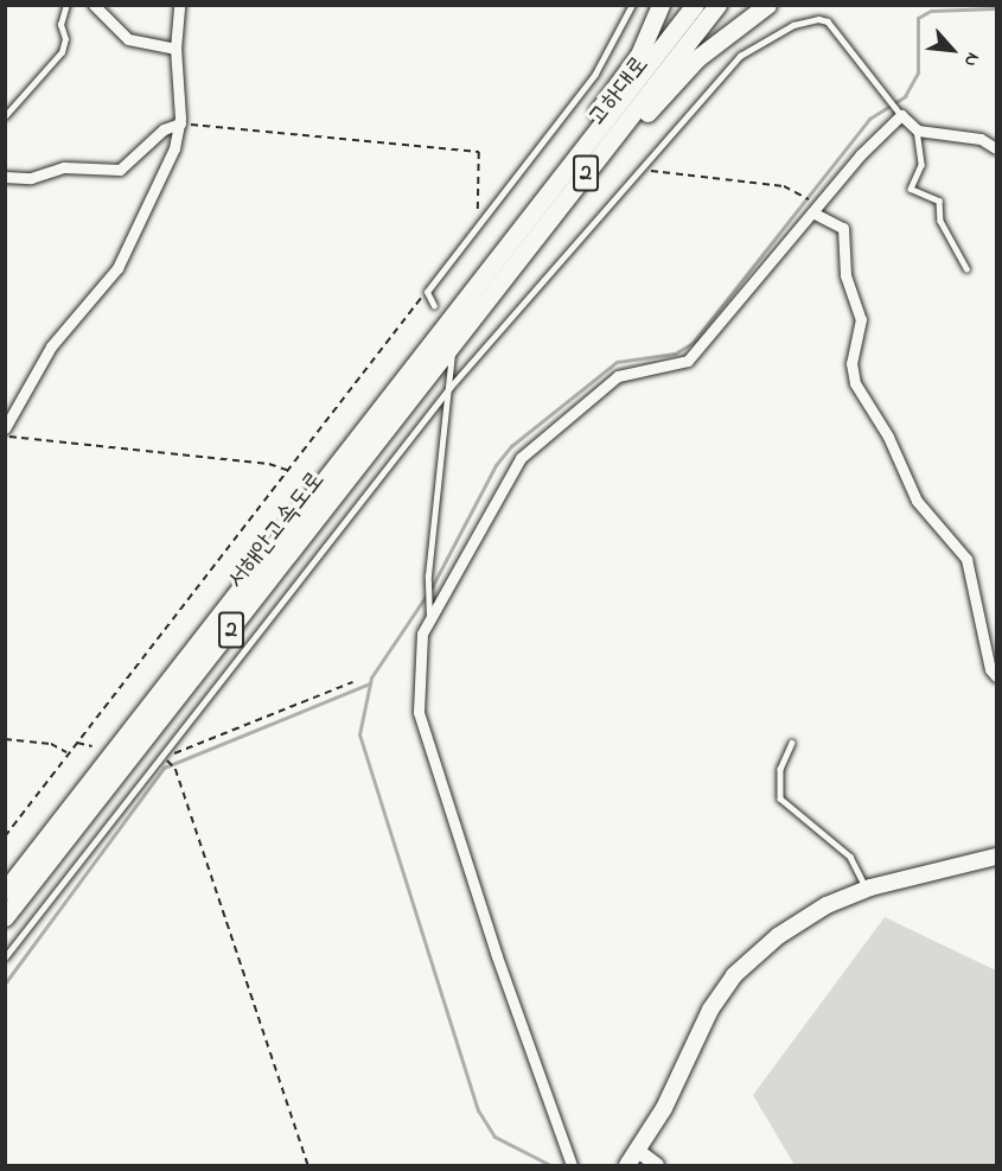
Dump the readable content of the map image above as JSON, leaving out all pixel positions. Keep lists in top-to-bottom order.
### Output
{
  "streets": {
    "highway": ["고하대로", "2", "서해안고속도로"]
  },
  "crossings": [
    ["고하대로", "서해안고속도로"]
  ],
  "north": "bottom right"
}
